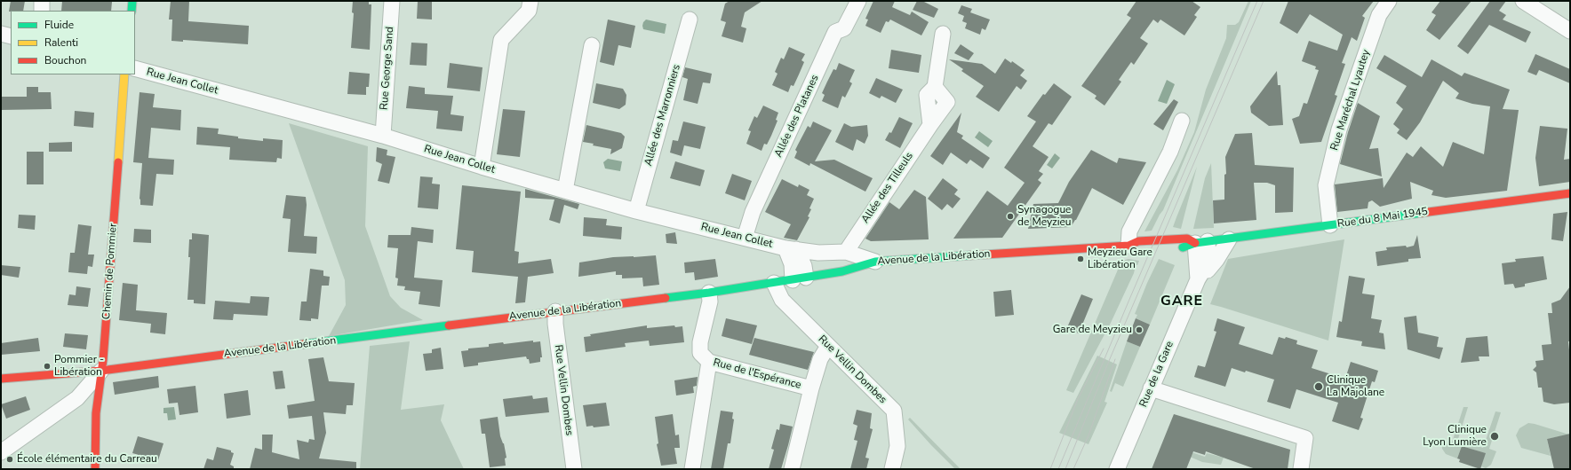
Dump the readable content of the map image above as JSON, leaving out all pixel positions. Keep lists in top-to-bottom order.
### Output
{
  "streets": {
    "street": [
      "Rue George Sand",
      "Rue Jean Collet",
      "Rue Maréchal Lyautey",
      "Allée des Marronniers",
      "Allée des Platanes",
      "Allée des Tilleuls",
      "Rue du 8 Mai 1945",
      "Avenue de la Libération",
      "Chemin de Pommier",
      "Rue Vellin Dombes",
      "Rue de l'Espérance",
      "Rue de la Gare"
    ]
  },
  "crossings": [
    ["Rue George Sand", "Rue Jean Collet"],
    ["Rue Jean Collet", "Allée des Marronniers"],
    ["Rue Jean Collet", "Allée des Platanes"],
    ["Rue Jean Collet", "Allée des Tilleuls"],
    ["Rue Jean Collet", "Avenue de la Libération"],
    ["Rue Maréchal Lyautey", "Rue du 8 Mai 1945"],
    ["Rue du 8 Mai 1945", "Avenue de la Libération"],
    ["Rue du 8 Mai 1945", "Rue de la Gare"],
    ["Avenue de la Libération", "Chemin de Pommier"],
    ["Avenue de la Libération", "Rue Vellin Dombes"],
    ["Avenue de la Libération", "Rue de l'Espérance"],
    ["Rue Vellin Dombes", "Rue de l'Espérance"]
  ],
  "districts": ["GARE"],
  "places": [
    "Synagogue de Meyzieu",
    "Meyzieu Gare Libération",
    "Gare de Meyzieu",
    "Pommier - Libération",
    "Clinique La Majolane",
    "Clinique Lyon Lumière",
    "École élémentaire du Carreau"
  ],
  "legend": ["Fluide", "Ralenti", "Bouchon"]
}
